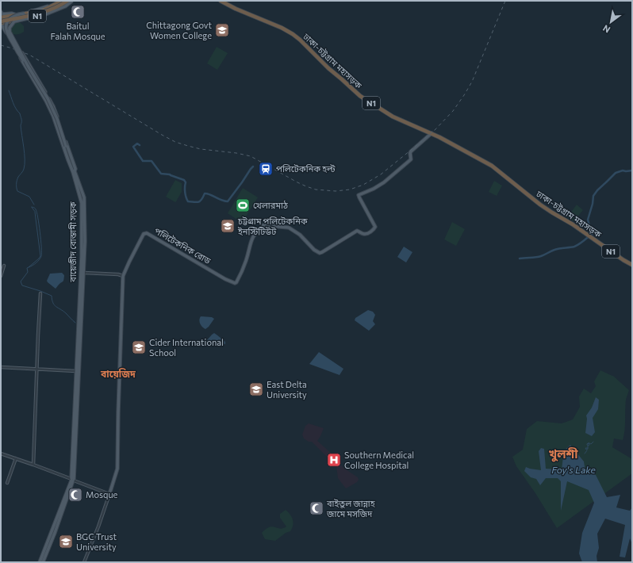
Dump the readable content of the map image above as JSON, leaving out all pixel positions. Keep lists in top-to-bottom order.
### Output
{
  "streets": {
    "highway": ["N1", "ঢাকা-চট্টগ্রাম মহাসড়ক"],
    "main road": ["বায়েজীদ বোস্তামী সড়ক", "পলিটেকনিক রোড"]
  },
  "crossings": [
    ["N1", "বায়েজীদ বোস্তামী সড়ক"],
    ["ঢাকা-চট্টগ্রাম মহাসড়ক", "পলিটেকনিক রোড"]
  ],
  "districts": ["বায়েজিদ", "খুলশী"],
  "water": ["Foy's Lake"],
  "places": {
    "mosque": ["Baitul Falah Mosque", "Mosque", "বাইতুল জান্নাহ জামে মসজিদ"],
    "school or university": [
      "Chittagong Govt Women College",
      "চট্টগ্রাম পলিটেকনিক ইনস্টিটিউট",
      "Cider International School",
      "East Delta University",
      "BGC Trust University"
    ],
    "station": ["পলিটেকনিক হল্ট"],
    "sports": ["খেলারমাঠ"],
    "hospital": ["Southern Medical College Hospital"]
  },
  "north": "bottom left"
}
